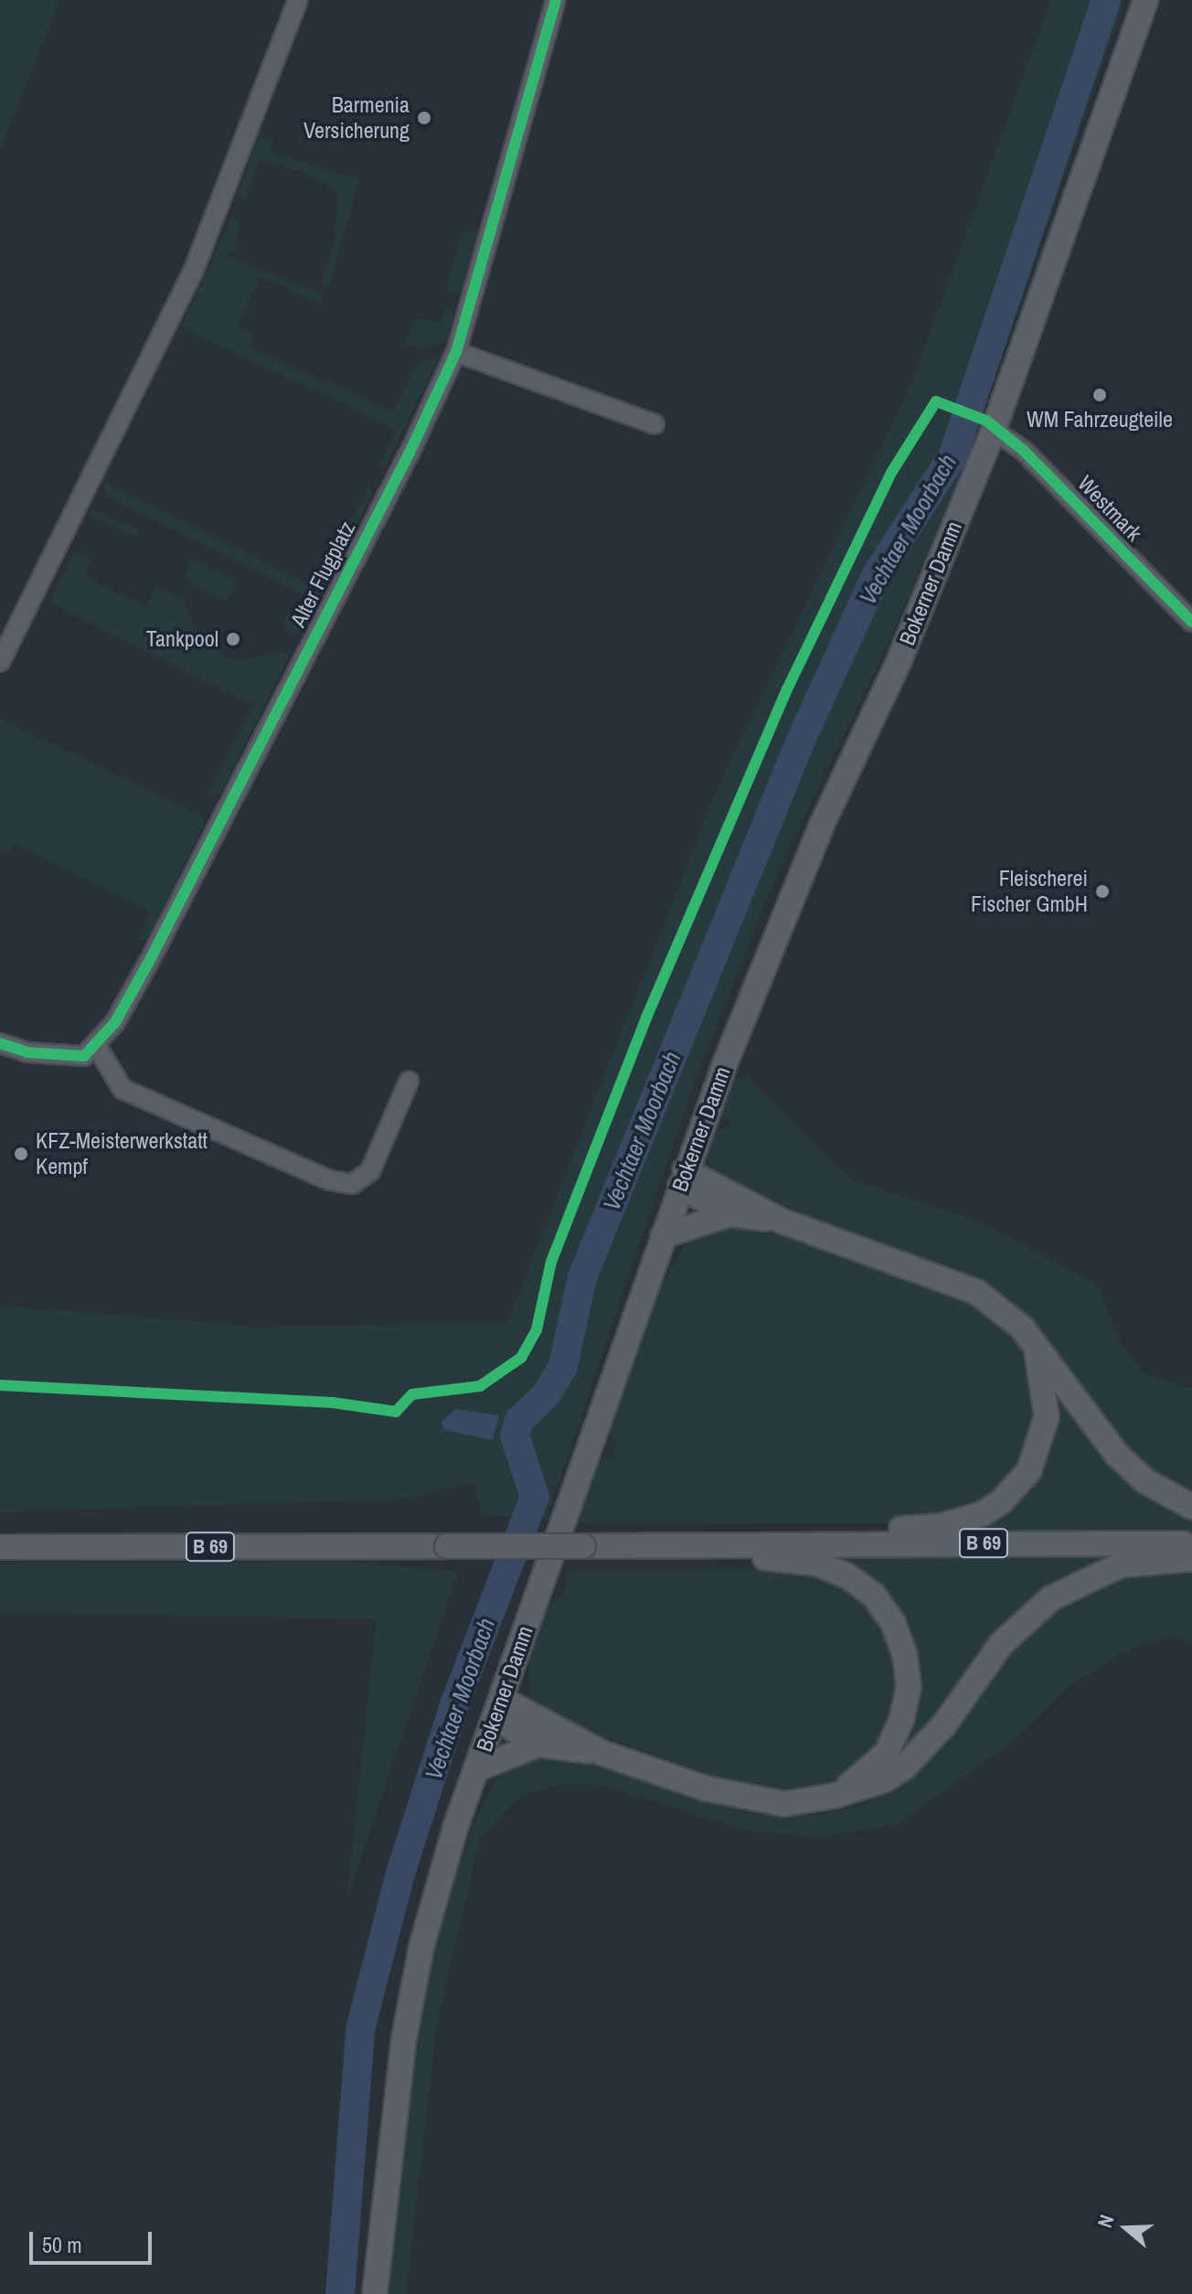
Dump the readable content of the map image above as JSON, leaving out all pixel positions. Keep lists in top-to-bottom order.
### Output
{
  "streets": {
    "main road": ["Bokerner Damm", "B 69"],
    "street": ["Westmark", "Alter Flugplatz"]
  },
  "crossings": [
    ["Westmark", "Bokerner Damm"]
  ],
  "water": ["Vechtaer Moorbach"],
  "places": [
    "Barmenia Versicherung",
    "WM Fahrzeugteile",
    "Tankpool",
    "Fleischerei Fischer GmbH",
    "KFZ-Meisterwerkstatt Kempf"
  ],
  "scale_bar": "50 m",
  "north": "left"
}
